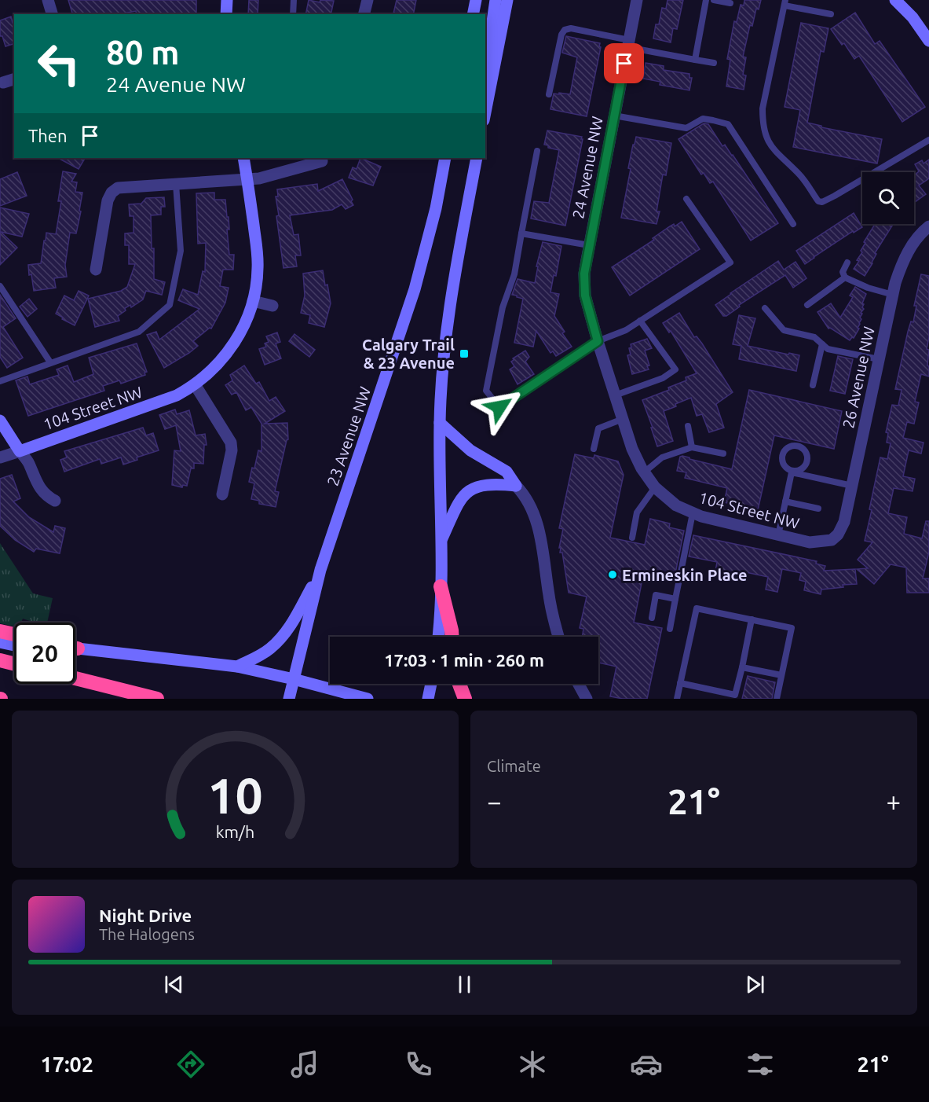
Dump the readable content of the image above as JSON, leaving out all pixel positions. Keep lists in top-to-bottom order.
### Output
{
  "streets": {
    "main road": ["104 Street NW", "23 Avenue NW"],
    "street": ["24 Avenue NW", "26 Avenue NW"]
  },
  "crossings": [
    ["24 Avenue NW", "104 Street NW"],
    ["26 Avenue NW", "104 Street NW"]
  ],
  "places": {
    "transit": ["Calgary Trail & 23 Avenue"],
    "other": ["Ermineskin Place"]
  },
  "page": {
    "turn": ["80 m", "24 Avenue NW"],
    "then": "Then",
    "limit": "20",
    "trip": "17:03 · 1 min · 260 m",
    "tile": "Climate",
    "heat": ["−", "21°", "+"],
    "song": ["Night Drive", "The Halogens"],
    "tabs": ["17:02", "21°"],
    "gauge": ["10", "km/h"]
  }
}
